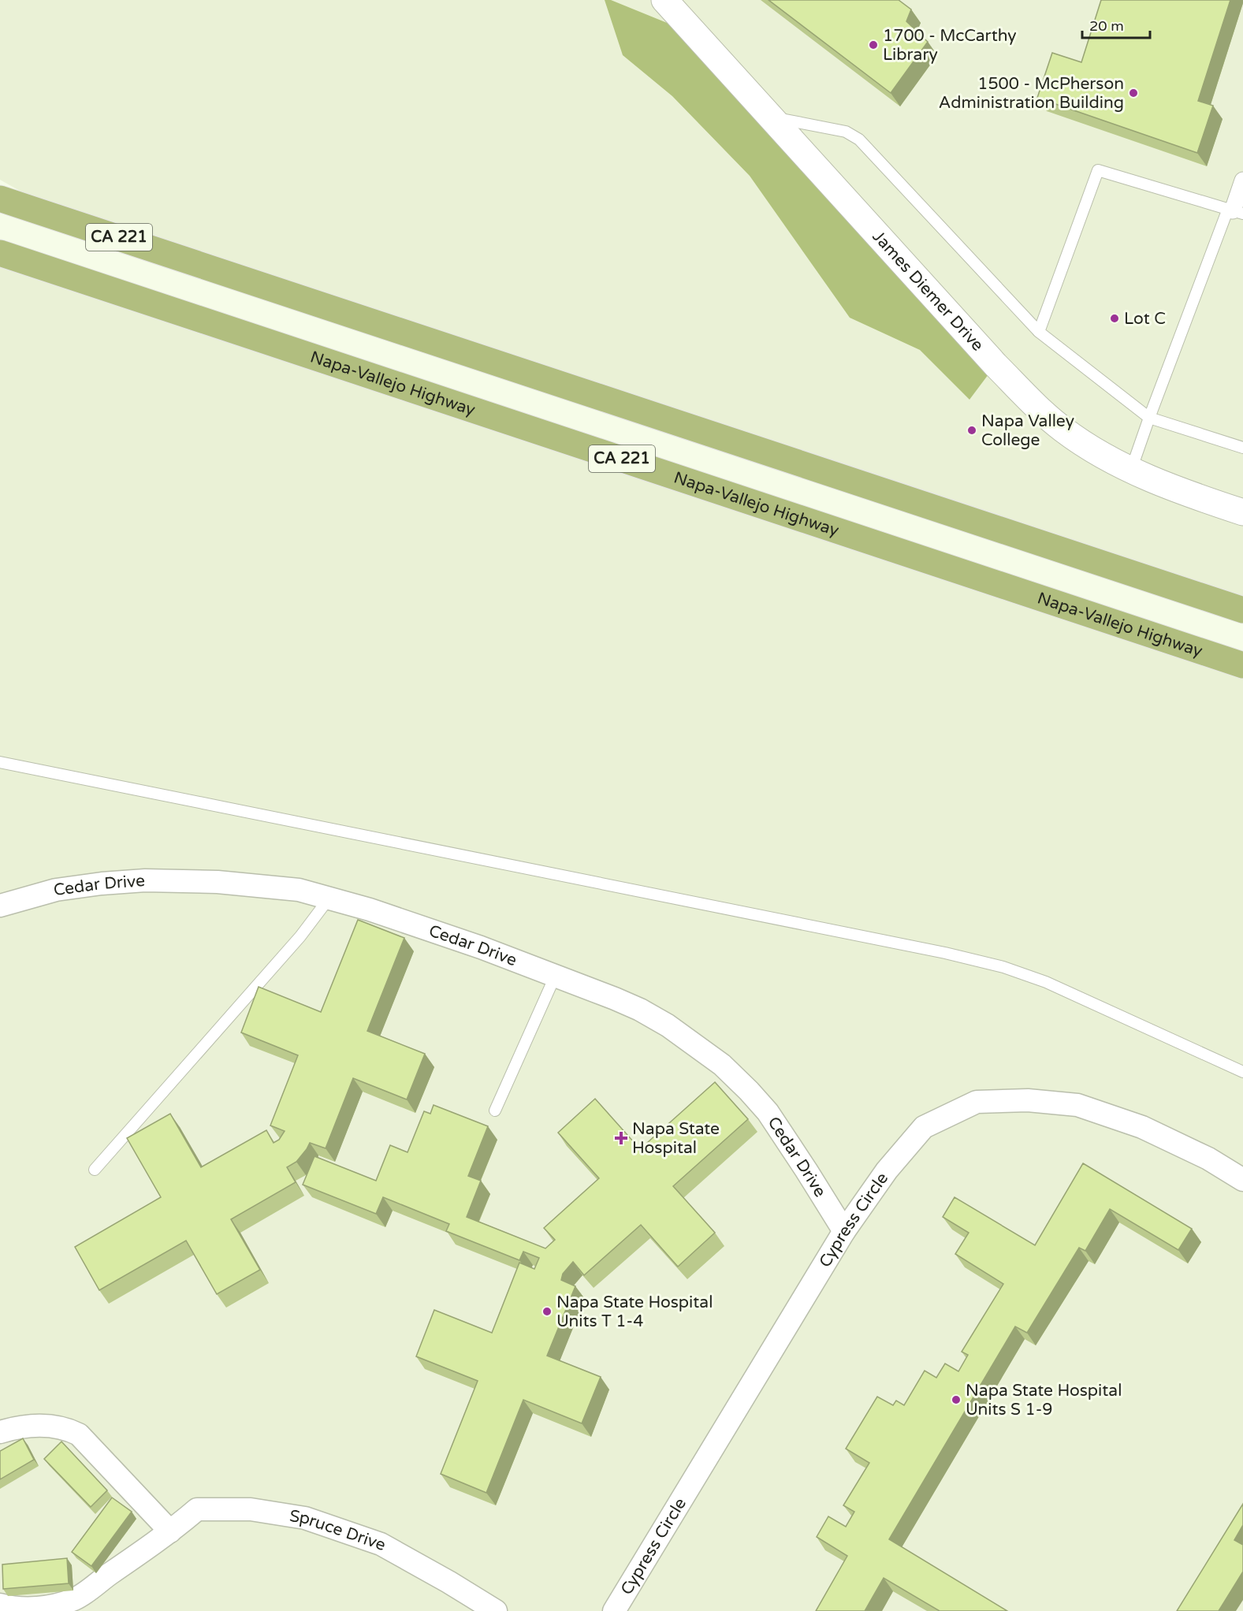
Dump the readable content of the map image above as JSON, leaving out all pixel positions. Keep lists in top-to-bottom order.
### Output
{
  "streets": {
    "main road": ["CA 221", "Napa-Vallejo Highway"],
    "street": [
      "James Diemer Drive",
      "Cedar Drive",
      "Cypress Circle",
      "Spruce Drive"
    ]
  },
  "crossings": [
    ["Cedar Drive", "Cypress Circle"]
  ],
  "places": {
    "other": [
      "1700 - McCarthy Library",
      "1500 - McPherson Administration Building",
      "Lot C",
      "Napa Valley College",
      "Napa State Hospital Units T 1-4",
      "Napa State Hospital Units S 1-9"
    ],
    "health": ["Napa State Hospital"]
  },
  "scale_bar": "20 m"
}
